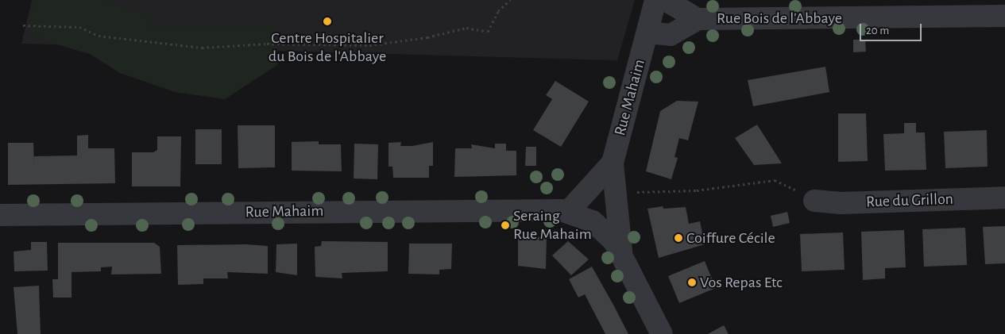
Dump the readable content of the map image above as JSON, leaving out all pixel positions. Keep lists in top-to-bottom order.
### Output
{
  "streets": {
    "street": ["Rue Bois de l'Abbaye", "Rue Mahaim", "Rue du Grillon"]
  },
  "crossings": [
    ["Rue Bois de l'Abbaye", "Rue Mahaim"]
  ],
  "places": [
    "Centre Hospitalier du Bois de l'Abbaye",
    "Seraing Rue Mahaim",
    "Coiffure Cécile",
    "Vos Repas Etc"
  ],
  "scale_bar": "20 m"
}
